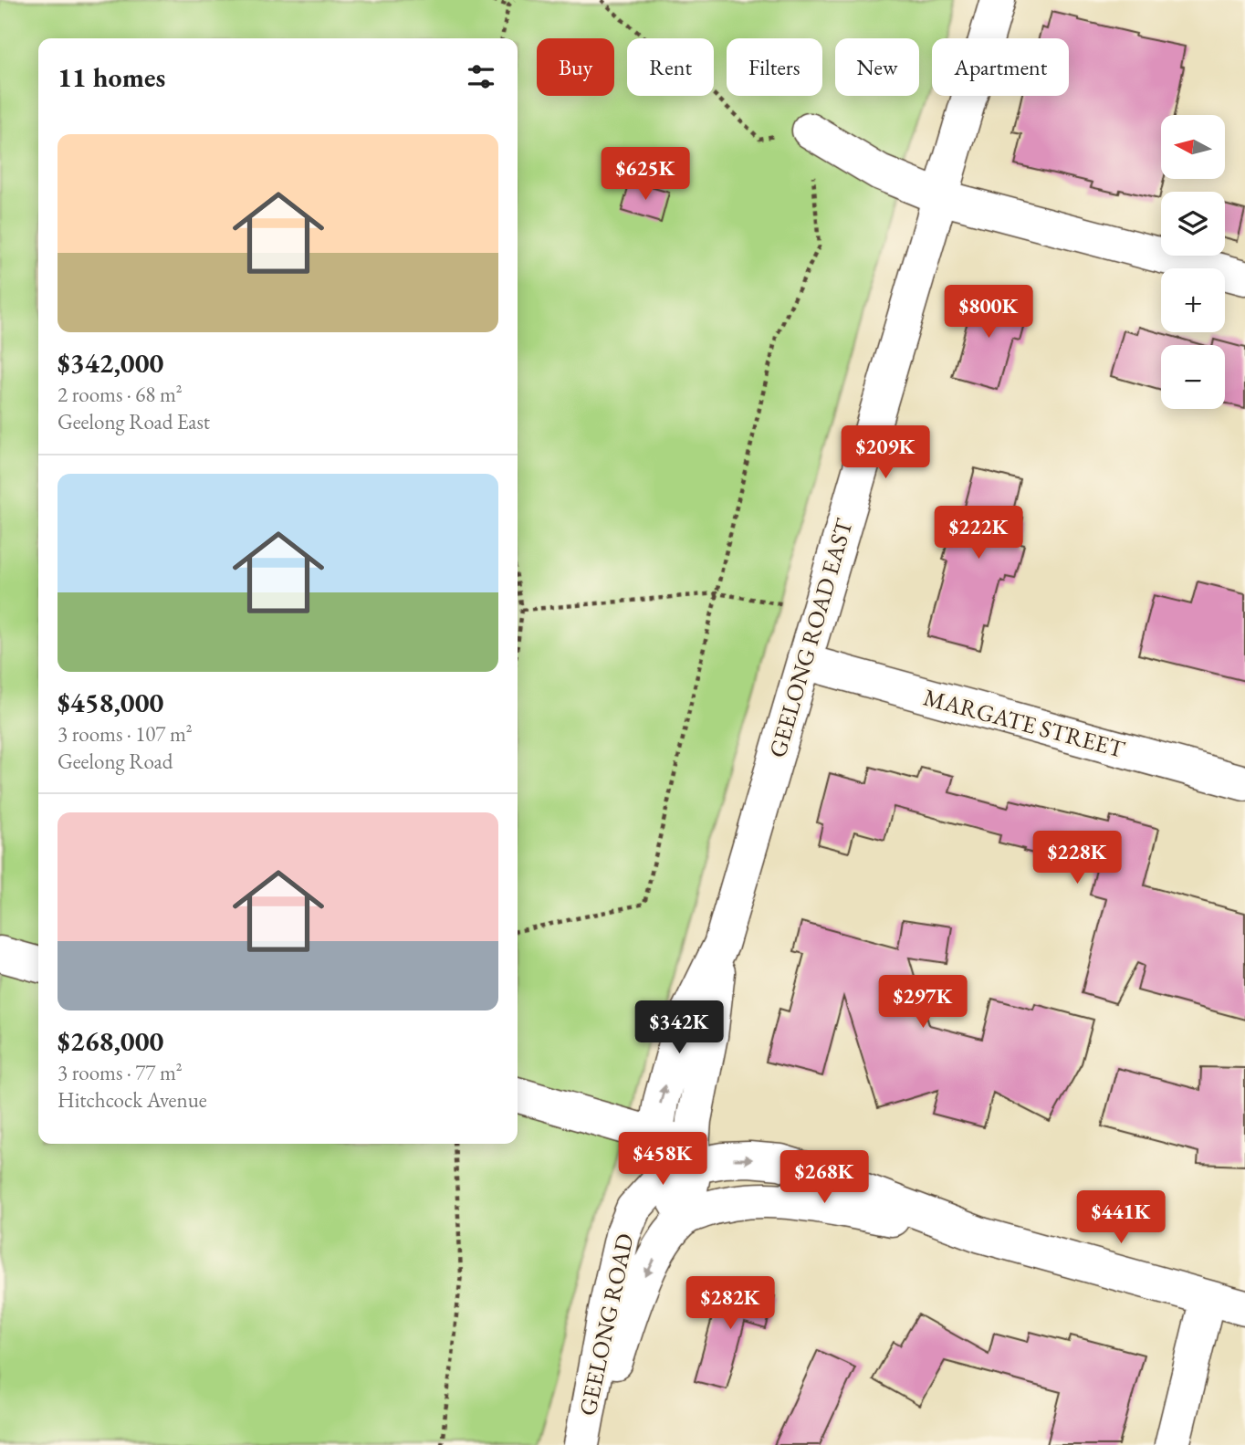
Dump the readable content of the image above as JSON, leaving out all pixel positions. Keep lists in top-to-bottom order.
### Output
{
  "streets": {
    "street": ["GEELONG ROAD EAST", "MARGATE STREET", "GEELONG ROAD"]
  },
  "crossings": [
    ["GEELONG ROAD EAST", "MARGATE STREET"],
    ["GEELONG ROAD EAST", "GEELONG ROAD"]
  ],
  "north": "left",
  "page": {
    "chip": [
      "Buy",
      "Rent",
      "Filters",
      "New",
      "Apartment"
    ],
    "heading": "11 homes",
    "map_buttons": ["+", "−"],
    "list": [
      {
        "name": "$342,000",
        "note": "2 rooms · 68 m² · Geelong Road East"
      },
      {
        "name": "$458,000",
        "note": "3 rooms · 107 m² · Geelong Road"
      },
      {
        "name": "$268,000",
        "note": "3 rooms · 77 m² · Hitchcock Avenue"
      }
    ],
    "price": [
      "$625K",
      "$800K",
      "$209K",
      "$222K",
      "$228K",
      "$297K",
      "$342K",
      "$458K",
      "$268K",
      "$441K",
      "$282K"
    ]
  }
}
